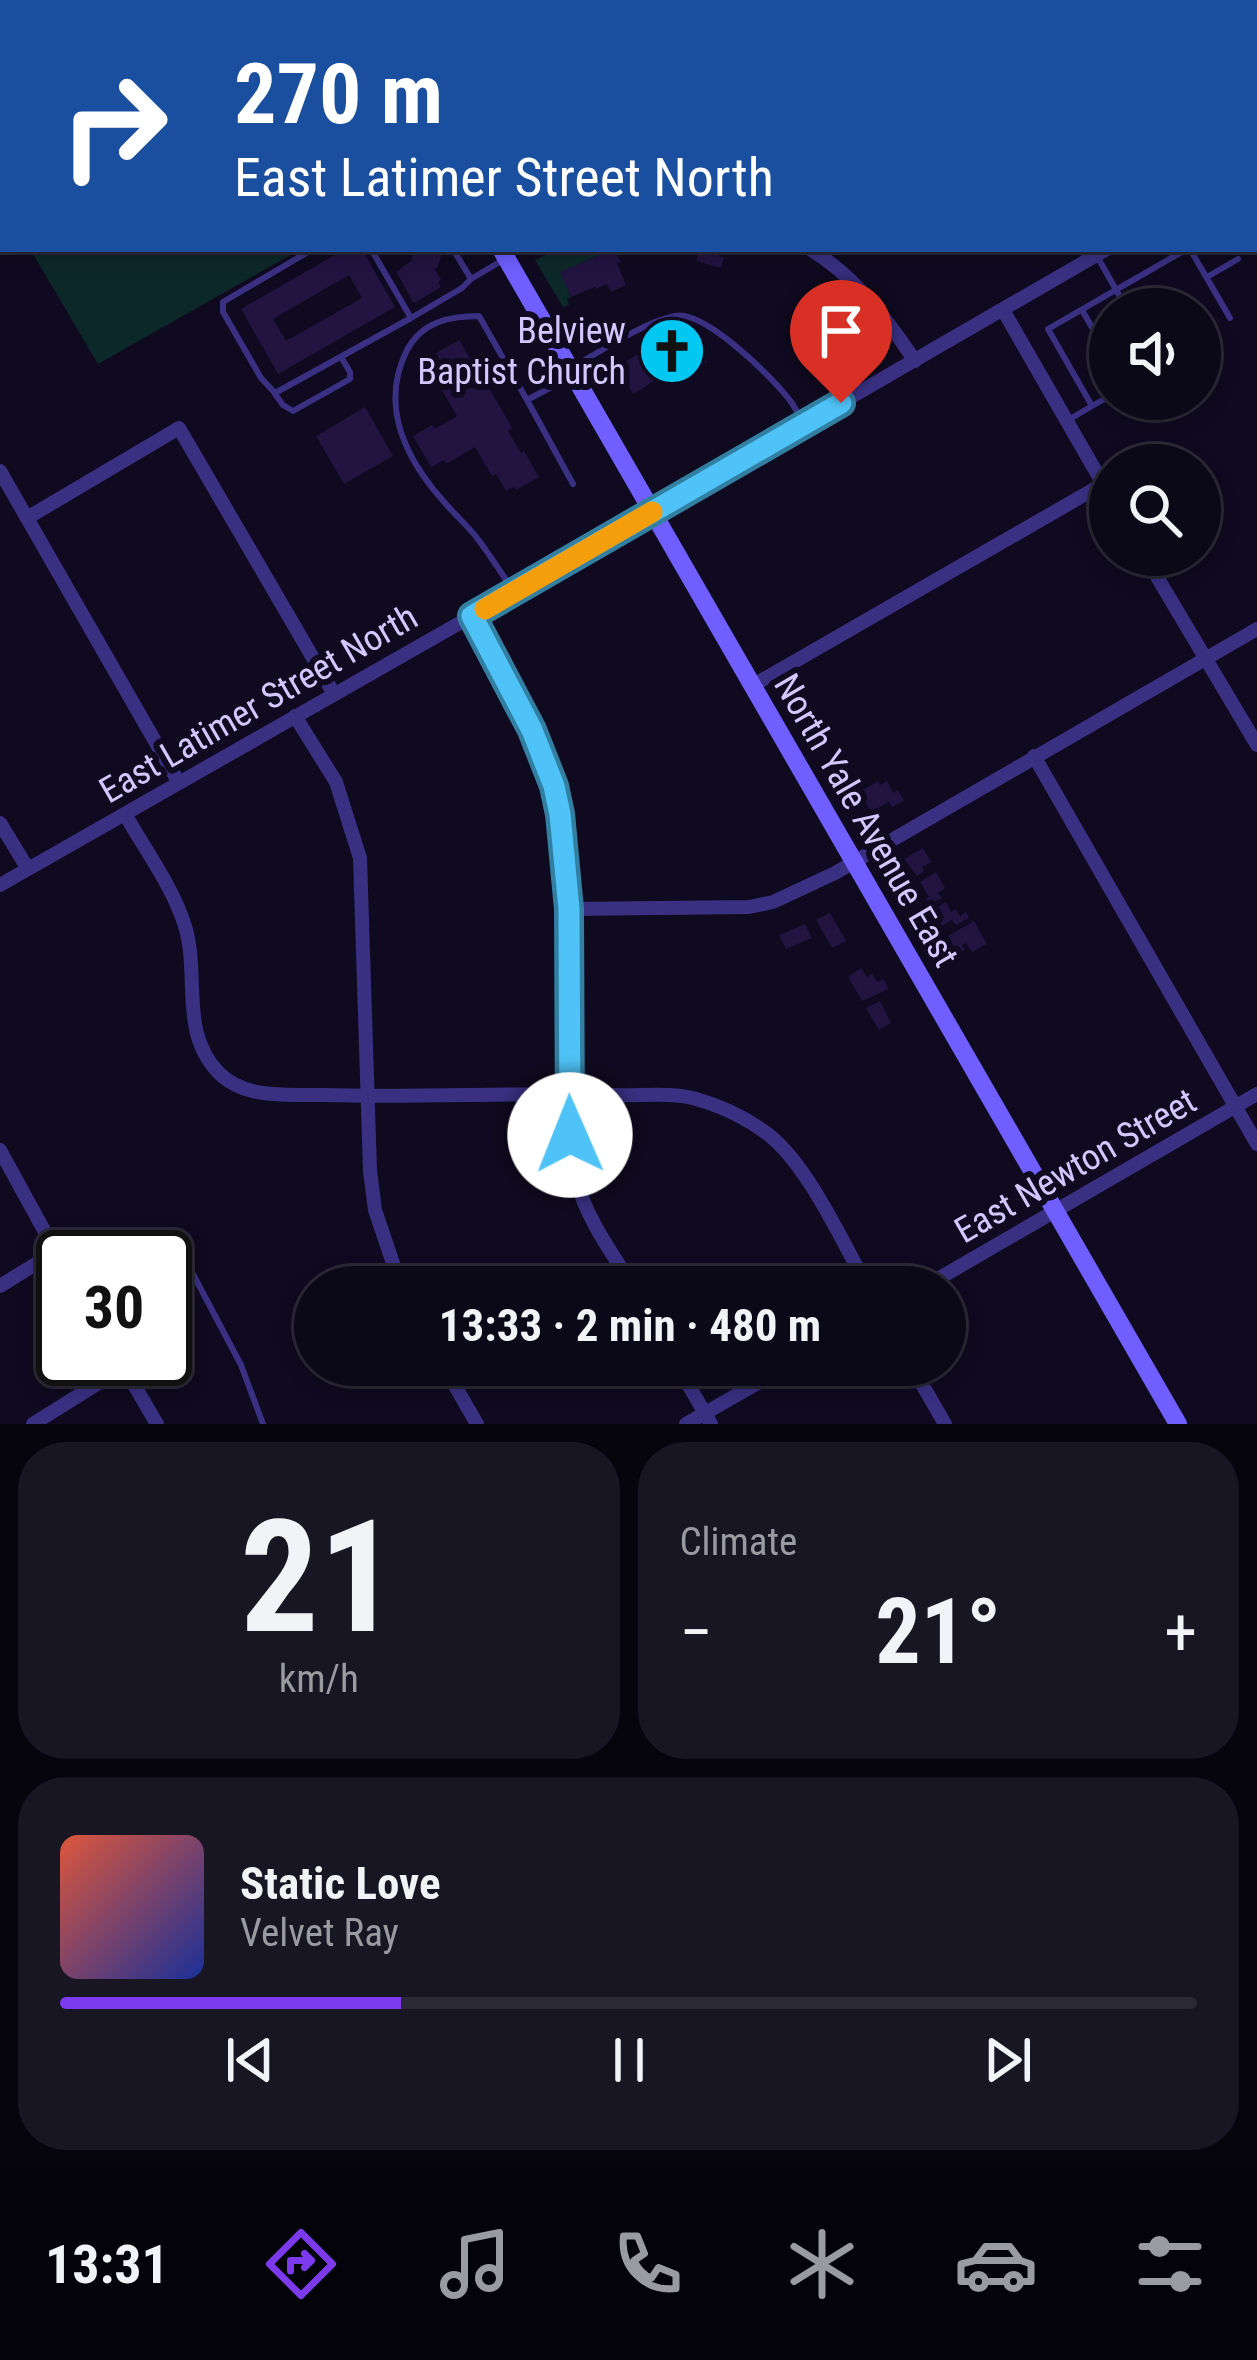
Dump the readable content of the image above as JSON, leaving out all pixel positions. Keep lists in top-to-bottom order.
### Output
{
  "streets": {
    "main road": ["North Yale Avenue East"],
    "street": ["East Latimer Street North", "East Newton Street"]
  },
  "crossings": [
    ["East Latimer Street North", "North Yale Avenue East"],
    ["North Yale Avenue East", "East Newton Street"]
  ],
  "places": {
    "church": ["Belview Baptist Church"]
  },
  "page": {
    "turn": ["270 m", "East Latimer Street North"],
    "limit": "30",
    "trip": "13:33 · 2 min · 480 m",
    "tile": [
      ["21", "km/h"],
      "Climate"
    ],
    "heat": ["−", "21°", "+"],
    "song": ["Static Love", "Velvet Ray"],
    "tabs": "13:31"
  }
}
